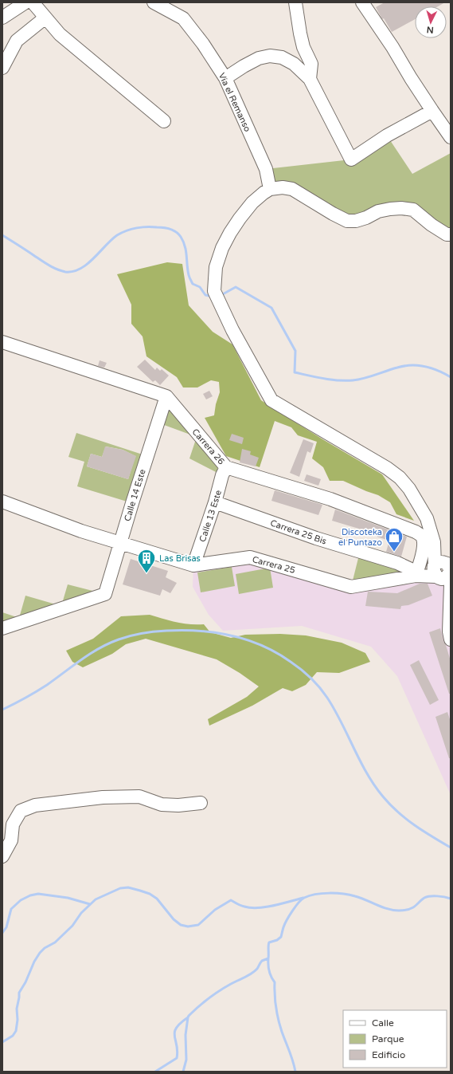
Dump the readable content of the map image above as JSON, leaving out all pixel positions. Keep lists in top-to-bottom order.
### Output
{
  "streets": {
    "street": [
      "Vía el Remanso",
      "Carrera 26",
      "Calle 14 Este",
      "Calle 13 Este",
      "Carrera 25 Bis",
      "Carrera 25"
    ]
  },
  "crossings": [
    ["Carrera 26", "Calle 14 Este"],
    ["Carrera 26", "Calle 13 Este"],
    ["Carrera 26", "Carrera 25 Bis"],
    ["Carrera 26", "Carrera 25"],
    ["Calle 14 Este", "Carrera 25"],
    ["Calle 13 Este", "Carrera 25 Bis"],
    ["Calle 13 Este", "Carrera 25"],
    ["Carrera 25 Bis", "Carrera 25"]
  ],
  "places": {
    "shop": ["Discoteka el Puntazo"],
    "building": ["Las Brisas"]
  },
  "legend": ["Calle", "Parque", "Edificio"],
  "north": "bottom"
}
